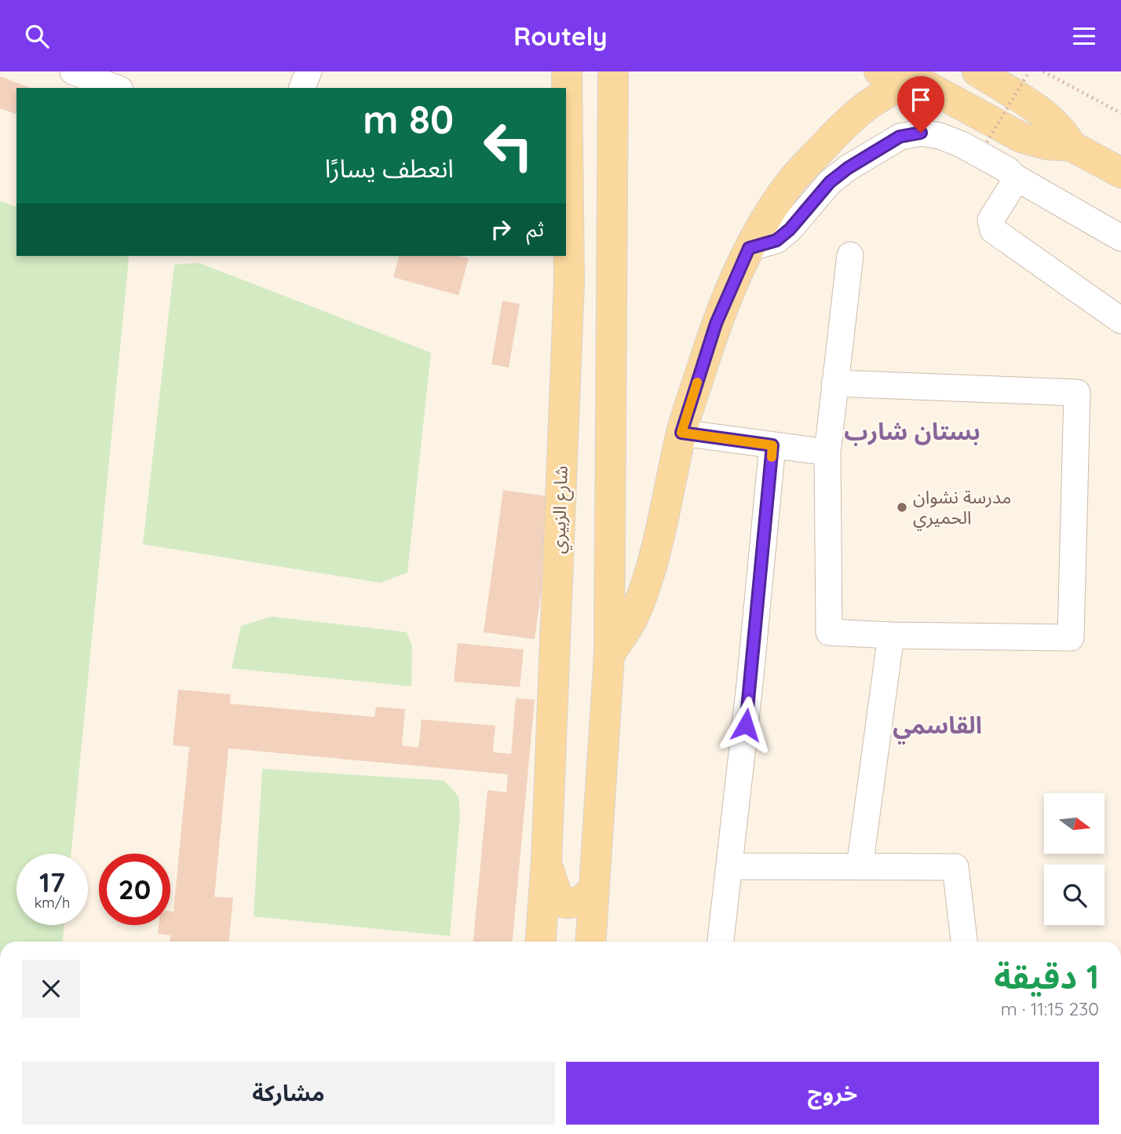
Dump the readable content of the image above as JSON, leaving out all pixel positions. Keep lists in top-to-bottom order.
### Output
{
  "streets": {
    "main road": ["شارع الزبيري"]
  },
  "districts": ["بستان شارب", "القاسمي"],
  "places": ["مدرسة نشوان الحميري"],
  "north": "right",
  "page": {
    "header": "Routely",
    "turn": ["80 m", "انعطف يسارًا"],
    "then": "ثم",
    "speed": "17 km/h",
    "limit": "20",
    "heading": ["1 دقيقة", "230 m · 11:15"],
    "buttons": ["خروج", "مشاركة"]
  }
}
